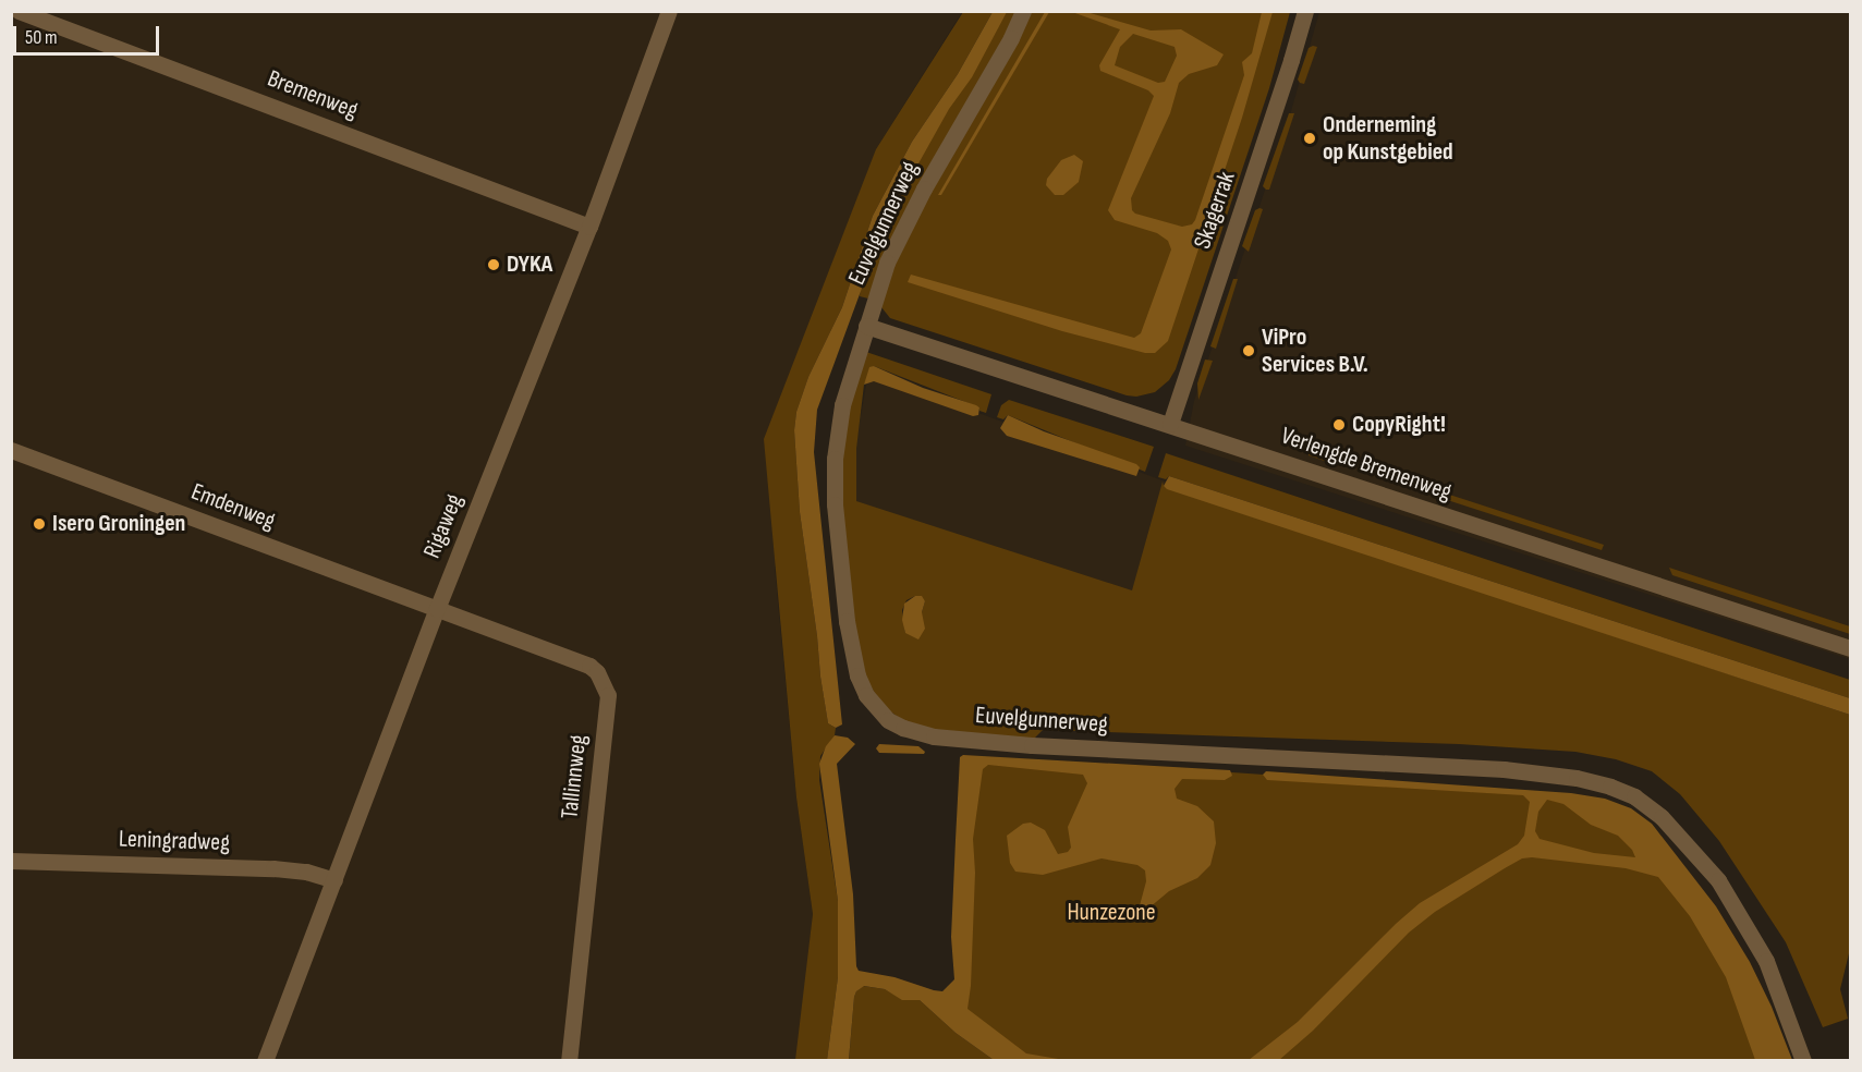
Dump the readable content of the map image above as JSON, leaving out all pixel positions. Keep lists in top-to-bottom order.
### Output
{
  "streets": {
    "street": [
      "Bremenweg",
      "Skagerrak",
      "Euvelgunnerweg",
      "Verlengde Bremenweg",
      "Emdenweg",
      "Rigaweg",
      "Tallinnweg",
      "Leningradweg"
    ]
  },
  "crossings": [
    ["Bremenweg", "Rigaweg"],
    ["Skagerrak", "Verlengde Bremenweg"],
    ["Euvelgunnerweg", "Verlengde Bremenweg"],
    ["Emdenweg", "Rigaweg"],
    ["Emdenweg", "Tallinnweg"],
    ["Rigaweg", "Tallinnweg"],
    ["Rigaweg", "Leningradweg"]
  ],
  "parks": ["Hunzezone"],
  "places": [
    "Onderneming op Kunstgebied",
    "DYKA",
    "ViPro Services B.V.",
    "CopyRight!",
    "Isero Groningen"
  ],
  "scale_bar": "50 m"
}
